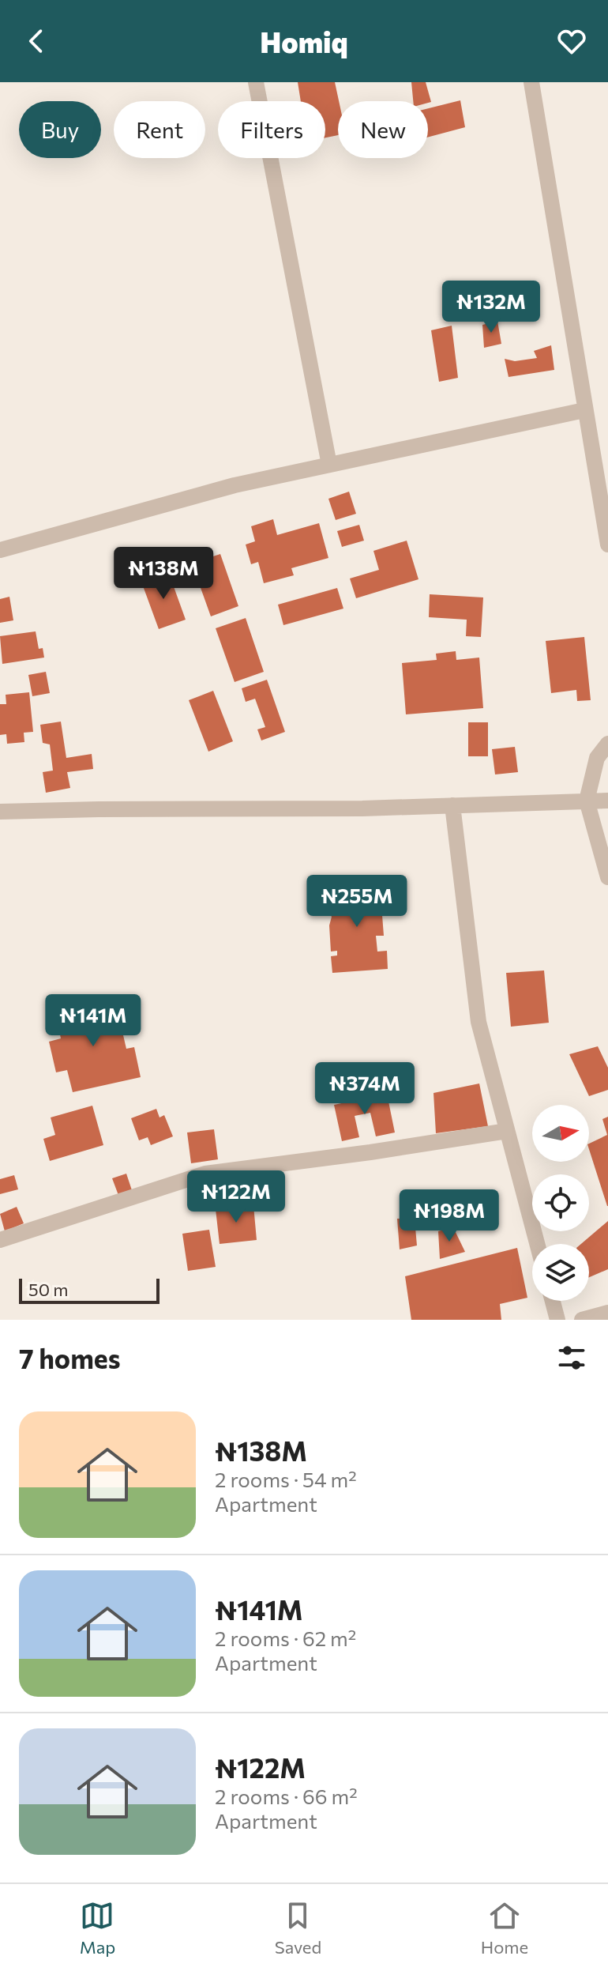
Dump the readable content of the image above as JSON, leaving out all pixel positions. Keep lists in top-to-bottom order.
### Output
{
  "scale_bar": "50 m",
  "north": "right",
  "page": {
    "header": "Homiq",
    "chip": [
      "Buy",
      "Rent",
      "Filters",
      "New"
    ],
    "price": [
      "₦132M",
      "₦138M",
      "₦255M",
      "₦141M",
      "₦374M",
      "₦122M",
      "₦198M"
    ],
    "scale": "50 m",
    "heading": "7 homes",
    "list": [
      {
        "name": "₦138M",
        "note": "2 rooms · 54 m² · Apartment"
      },
      {
        "name": "₦141M",
        "note": "2 rooms · 62 m² · Apartment"
      },
      {
        "name": "₦122M",
        "note": "2 rooms · 66 m² · Apartment"
      }
    ],
    "tabs": ["Map", "Saved", "Home"]
  }
}
